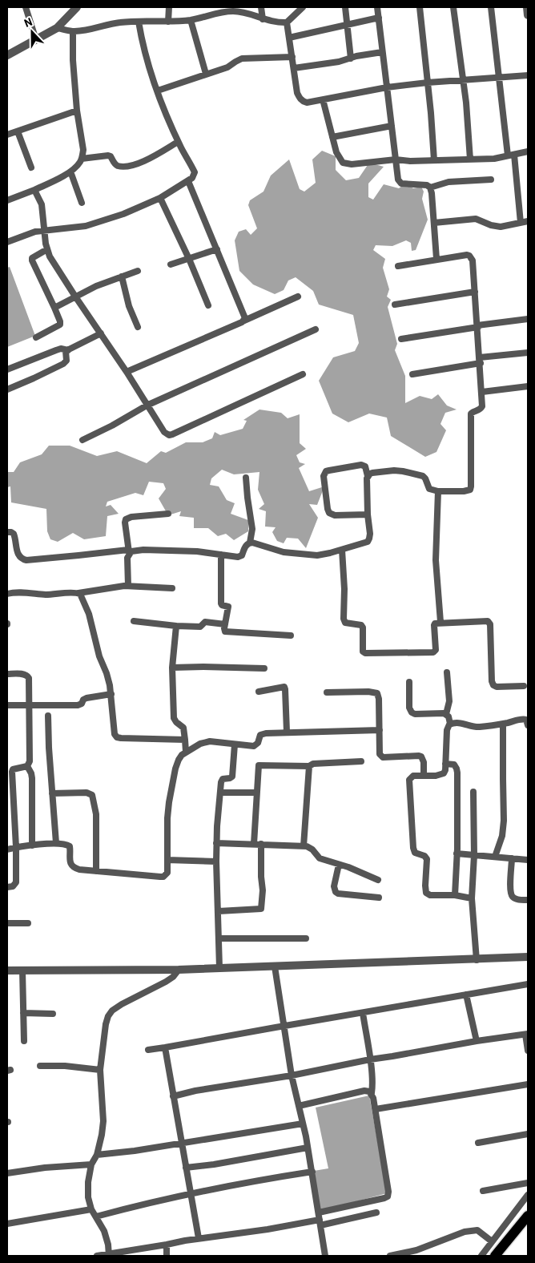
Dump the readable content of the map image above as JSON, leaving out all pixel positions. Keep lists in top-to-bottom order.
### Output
{
  "north": "top"
}
